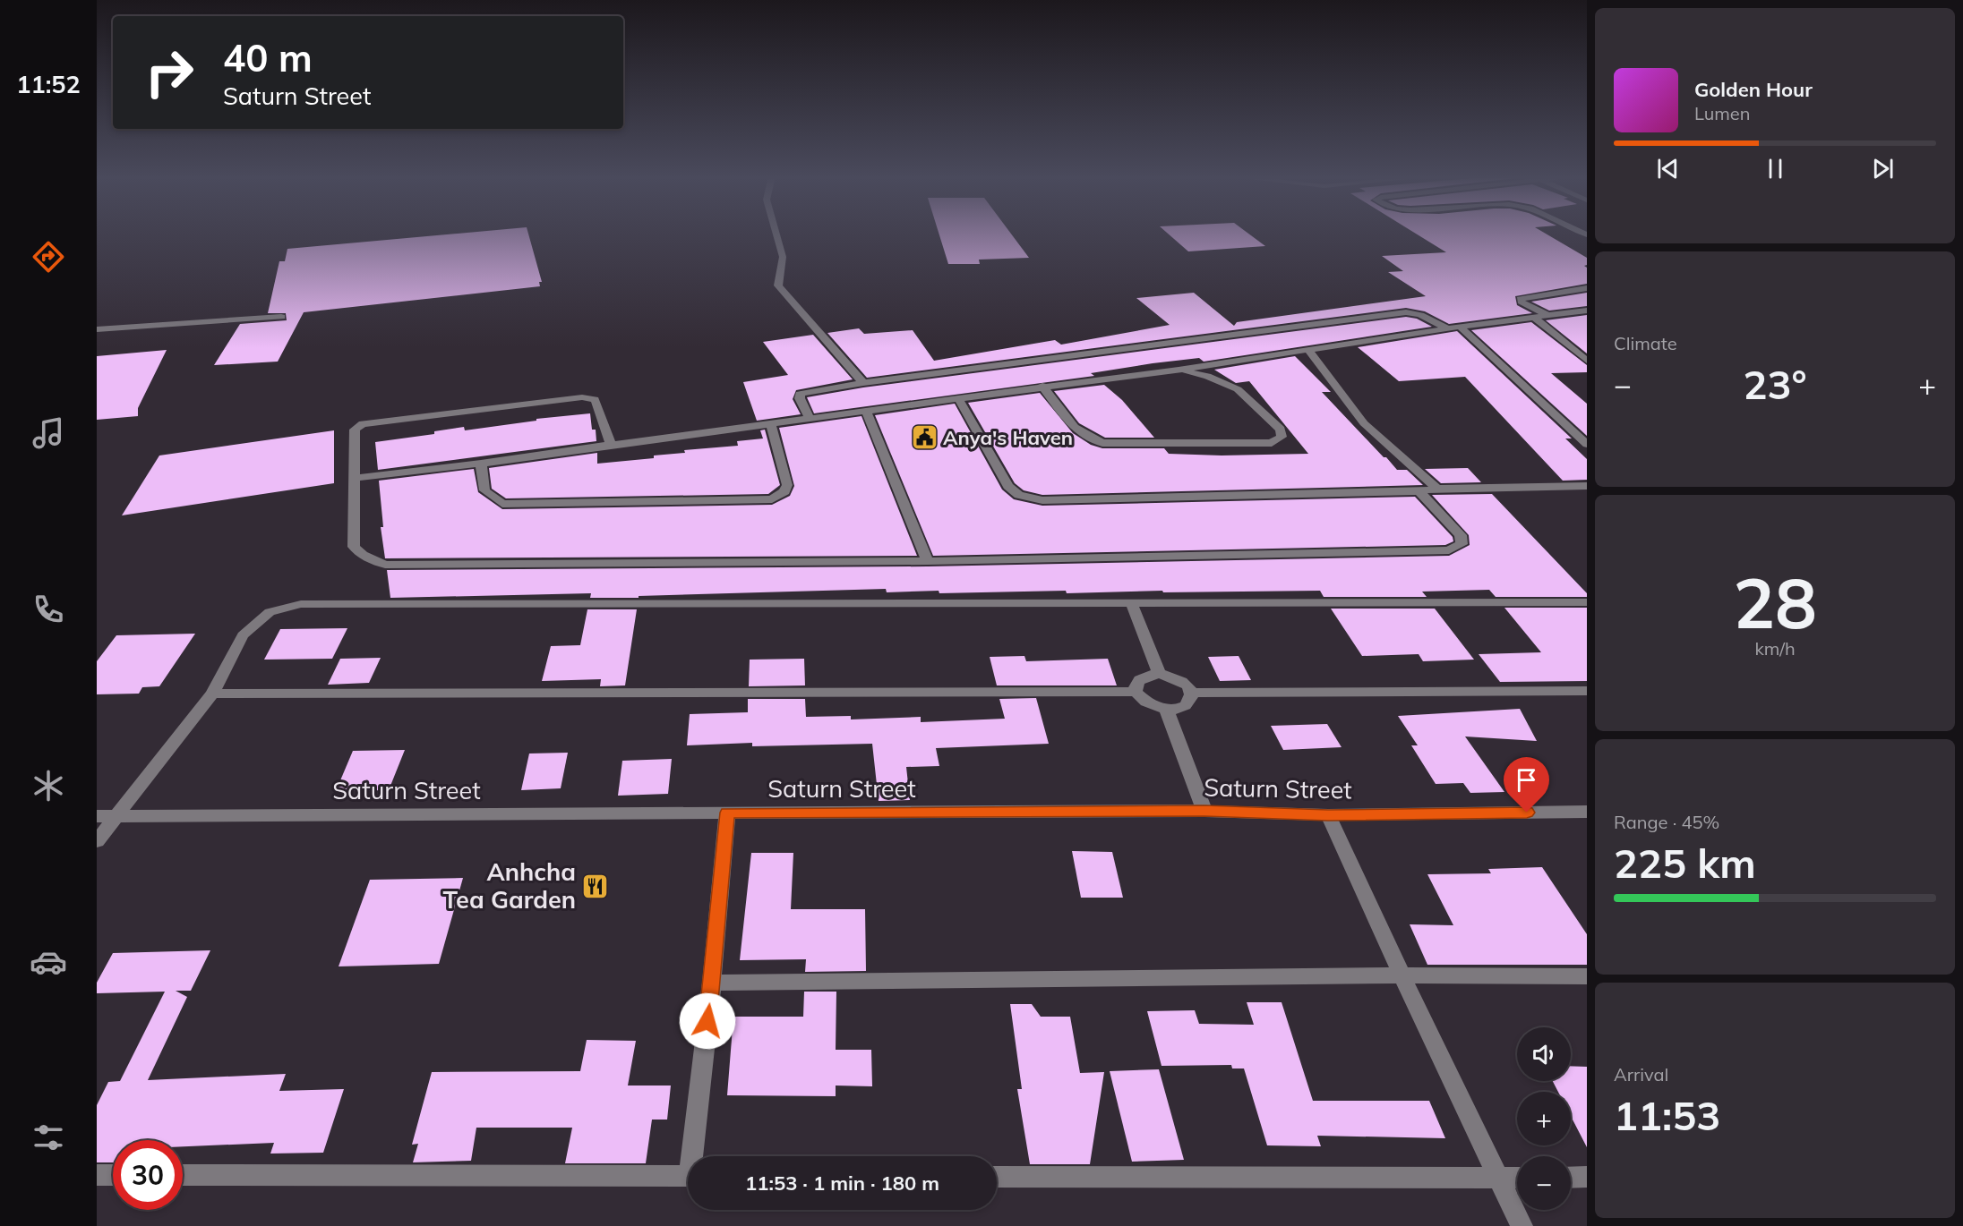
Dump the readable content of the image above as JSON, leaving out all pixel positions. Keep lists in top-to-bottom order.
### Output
{
  "streets": {
    "street": ["Saturn Street"]
  },
  "places": {
    "public building": ["Anya's Haven"],
    "restaurant": ["Anhcha Tea Garden"]
  },
  "page": {
    "tabs": "11:52",
    "turn": ["40 m", "Saturn Street"],
    "song": ["Golden Hour", "Lumen"],
    "tile": [
      "Climate",
      ["28", "km/h"],
      ["Range · 45%", "225 km"],
      ["Arrival", "11:53"]
    ],
    "heat": ["−", "23°", "+"],
    "map_buttons": ["+", "−"],
    "limit": "30",
    "trip": "11:53 · 1 min · 180 m"
  }
}
